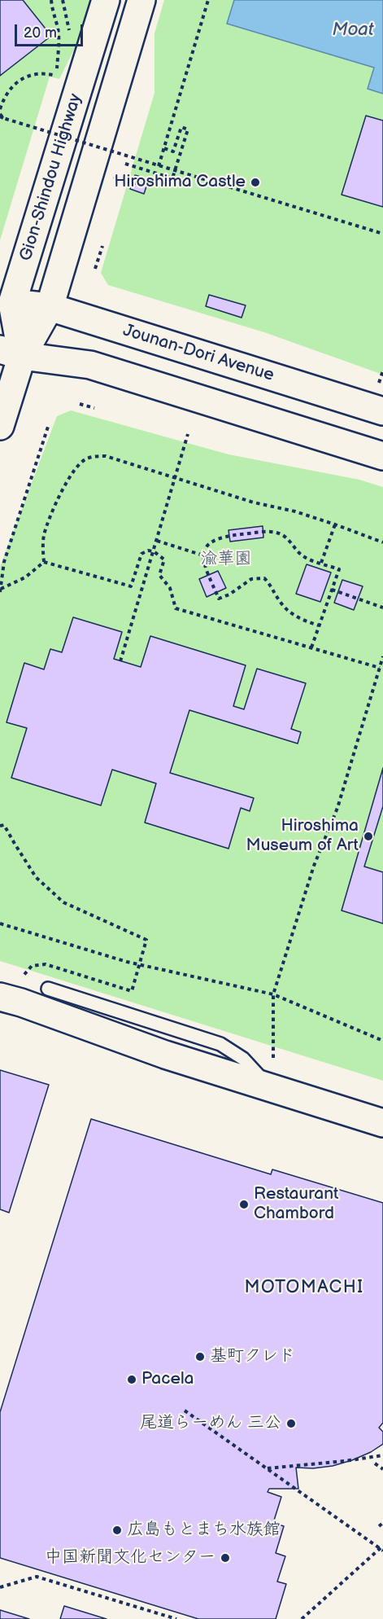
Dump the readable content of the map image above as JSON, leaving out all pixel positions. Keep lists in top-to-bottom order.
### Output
{
  "streets": {
    "main road": ["Gion-Shindou Highway", "Jounan-Dori Avenue"]
  },
  "crossings": [
    ["Gion-Shindou Highway", "Jounan-Dori Avenue"]
  ],
  "districts": ["MOTOMACHI"],
  "water": ["Moat"],
  "parks": ["渝華園"],
  "places": [
    "Hiroshima Castle",
    "Hiroshima Museum of Art",
    "Restaurant Chambord",
    "基町クレド",
    "Pacela",
    "尾道らーめん 三公",
    "広島もとまち水族館",
    "中国新聞文化センター"
  ],
  "scale_bar": "20 m"
}
